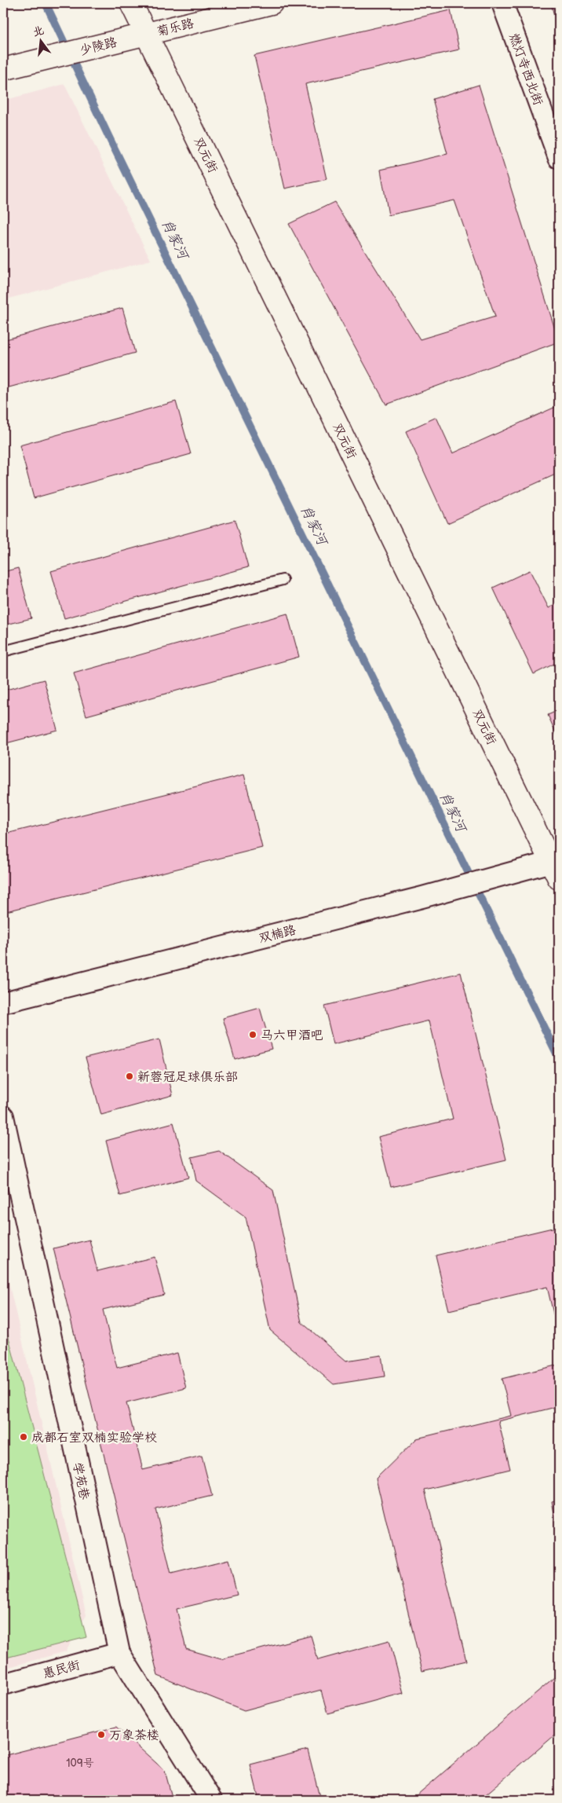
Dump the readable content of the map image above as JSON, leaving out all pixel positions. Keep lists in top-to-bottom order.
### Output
{
  "streets": {
    "main road": ["菊乐路", "少陵路", "双元街"],
    "street": [
      "燃灯寺西北街",
      "双楠路",
      "学苑巷",
      "惠民街"
    ]
  },
  "crossings": [
    ["菊乐路", "少陵路"],
    ["菊乐路", "双元街"],
    ["少陵路", "双元街"],
    ["双元街", "双楠路"],
    ["学苑巷", "惠民街"]
  ],
  "water": ["肖家河"],
  "places": [
    "马六甲酒吧",
    "新蓉冠足球俱乐部",
    "成都石室双楠实验学校",
    "万象茶楼"
  ],
  "house_numbers": ["109号"],
  "north": "top"
}
